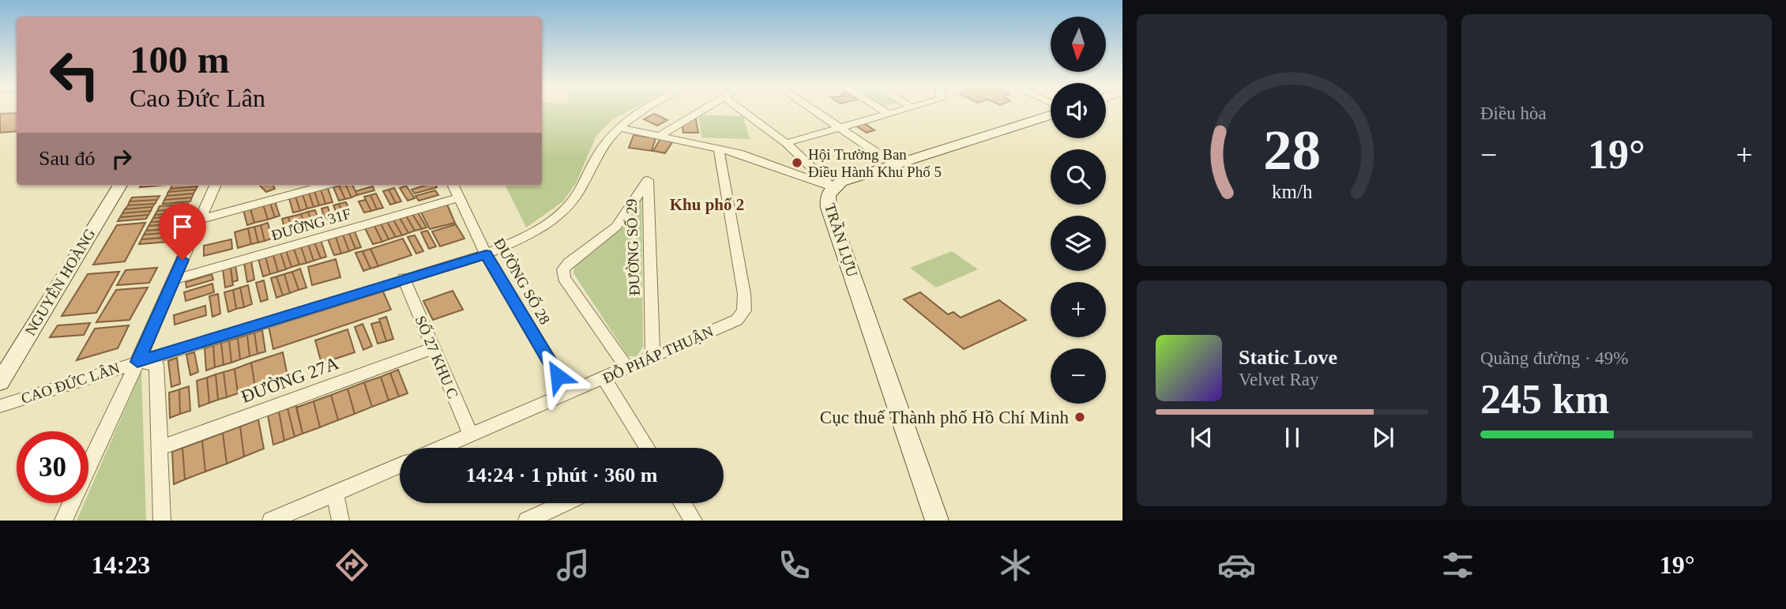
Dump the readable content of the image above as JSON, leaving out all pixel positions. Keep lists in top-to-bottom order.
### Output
{
  "streets": {
    "street": [
      "ĐƯỜNG 31F",
      "TRẦN LỰU",
      "ĐƯỜNG SỐ 29",
      "ĐƯỜNG SỐ 28",
      "NGUYỄN HOÀNG",
      "ĐỖ PHÁP THUẬN",
      "SỐ 27 KHU C",
      "ĐƯỜNG 27A",
      "CAO ĐỨC LÂN"
    ]
  },
  "crossings": [
    ["ĐƯỜNG 31F", "ĐƯỜNG SỐ 28"],
    ["ĐƯỜNG SỐ 29", "ĐỖ PHÁP THUẬN"],
    ["ĐƯỜNG SỐ 28", "ĐỖ PHÁP THUẬN"],
    ["ĐƯỜNG SỐ 28", "CAO ĐỨC LÂN"],
    ["ĐỖ PHÁP THUẬN", "SỐ 27 KHU C"],
    ["SỐ 27 KHU C", "ĐƯỜNG 27A"],
    ["SỐ 27 KHU C", "CAO ĐỨC LÂN"]
  ],
  "districts": ["Khu phố 2"],
  "places": ["Hội Trường Ban Điều Hành Khu Phố 5", "Cục thuế Thành phố Hồ Chí Minh"],
  "north": "bottom",
  "page": {
    "tile": [
      "Điều hòa",
      ["Quãng đường · 49%", "245 km"]
    ],
    "map_buttons": ["+", "−"],
    "turn": ["100 m", "Cao Đức Lân"],
    "heat": ["−", "19°", "+"],
    "then": "Sau đó",
    "song": ["Static Love", "Velvet Ray"],
    "limit": "30",
    "trip": "14:24 · 1 phút · 360 m",
    "tabs": ["14:23", "19°"],
    "gauge": ["28", "km/h"]
  }
}
